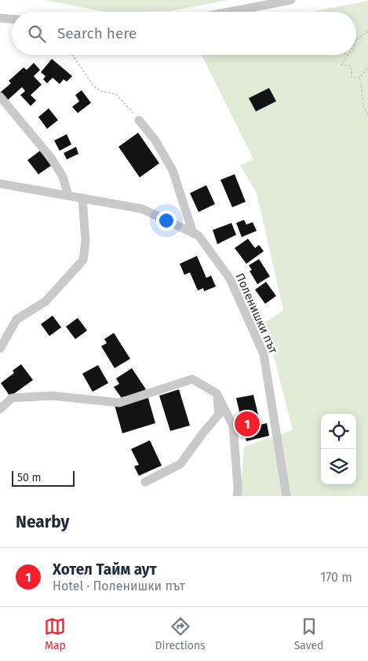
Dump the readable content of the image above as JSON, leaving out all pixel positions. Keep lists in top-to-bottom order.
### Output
{
  "streets": {
    "street": ["Поленишки път"]
  },
  "scale_bar": "50 m",
  "page": {
    "search": "Search here",
    "pins": "1",
    "scale": "50 m",
    "heading": "Nearby",
    "list": [
      {
        "mark": "1",
        "name": "Хотел Тайм аут",
        "note": "Hotel · Поленишки път",
        "value": "170 m"
      }
    ],
    "nav": ["Map", "Directions", "Saved"]
  }
}
